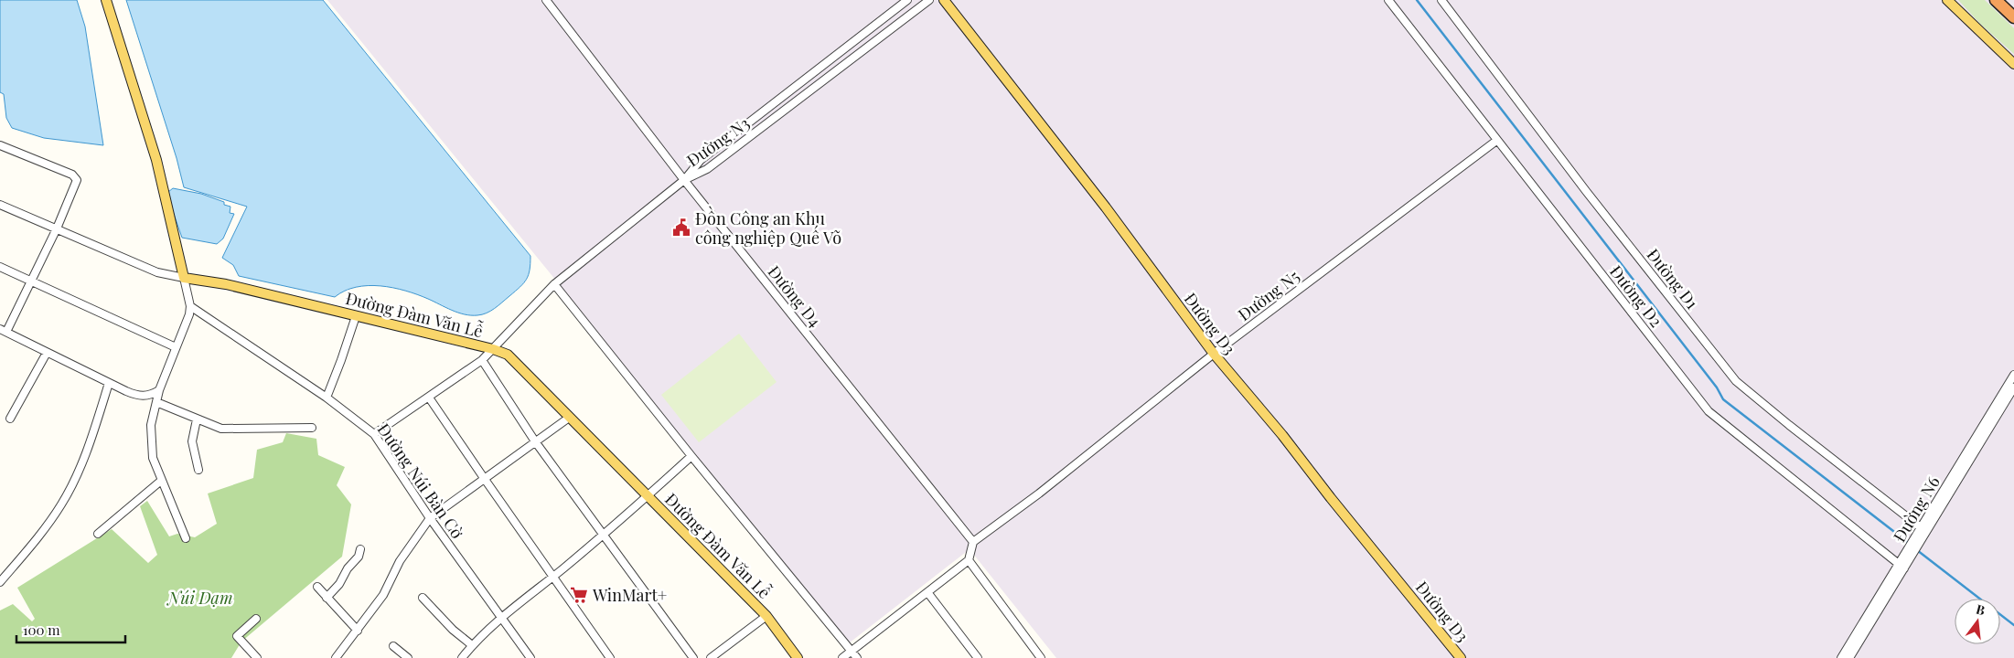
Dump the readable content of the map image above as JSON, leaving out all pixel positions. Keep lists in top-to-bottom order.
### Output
{
  "streets": {
    "main road": ["Đường Đàm Văn Lễ", "Đường D3"],
    "street": [
      "Đường N3",
      "Đường D1",
      "Đường N5",
      "Đường D4",
      "Đường D2",
      "Đường Núi Bàn Cờ",
      "Đường N6"
    ]
  },
  "crossings": [
    ["Đường N3", "Đường D4"],
    ["Đường D1", "Đường N6"],
    ["Đường N5", "Đường D4"],
    ["Đường N5", "Đường D2"],
    ["Đường N5", "Đường D3"],
    ["Đường D2", "Đường N6"]
  ],
  "parks": ["Núi Dạm"],
  "places": {
    "public building": ["Đồn Công an Khu công nghiệp Quế Võ"],
    "supermarket": ["WinMart+"]
  },
  "scale_bar": "100 m",
  "north": "top"
}
